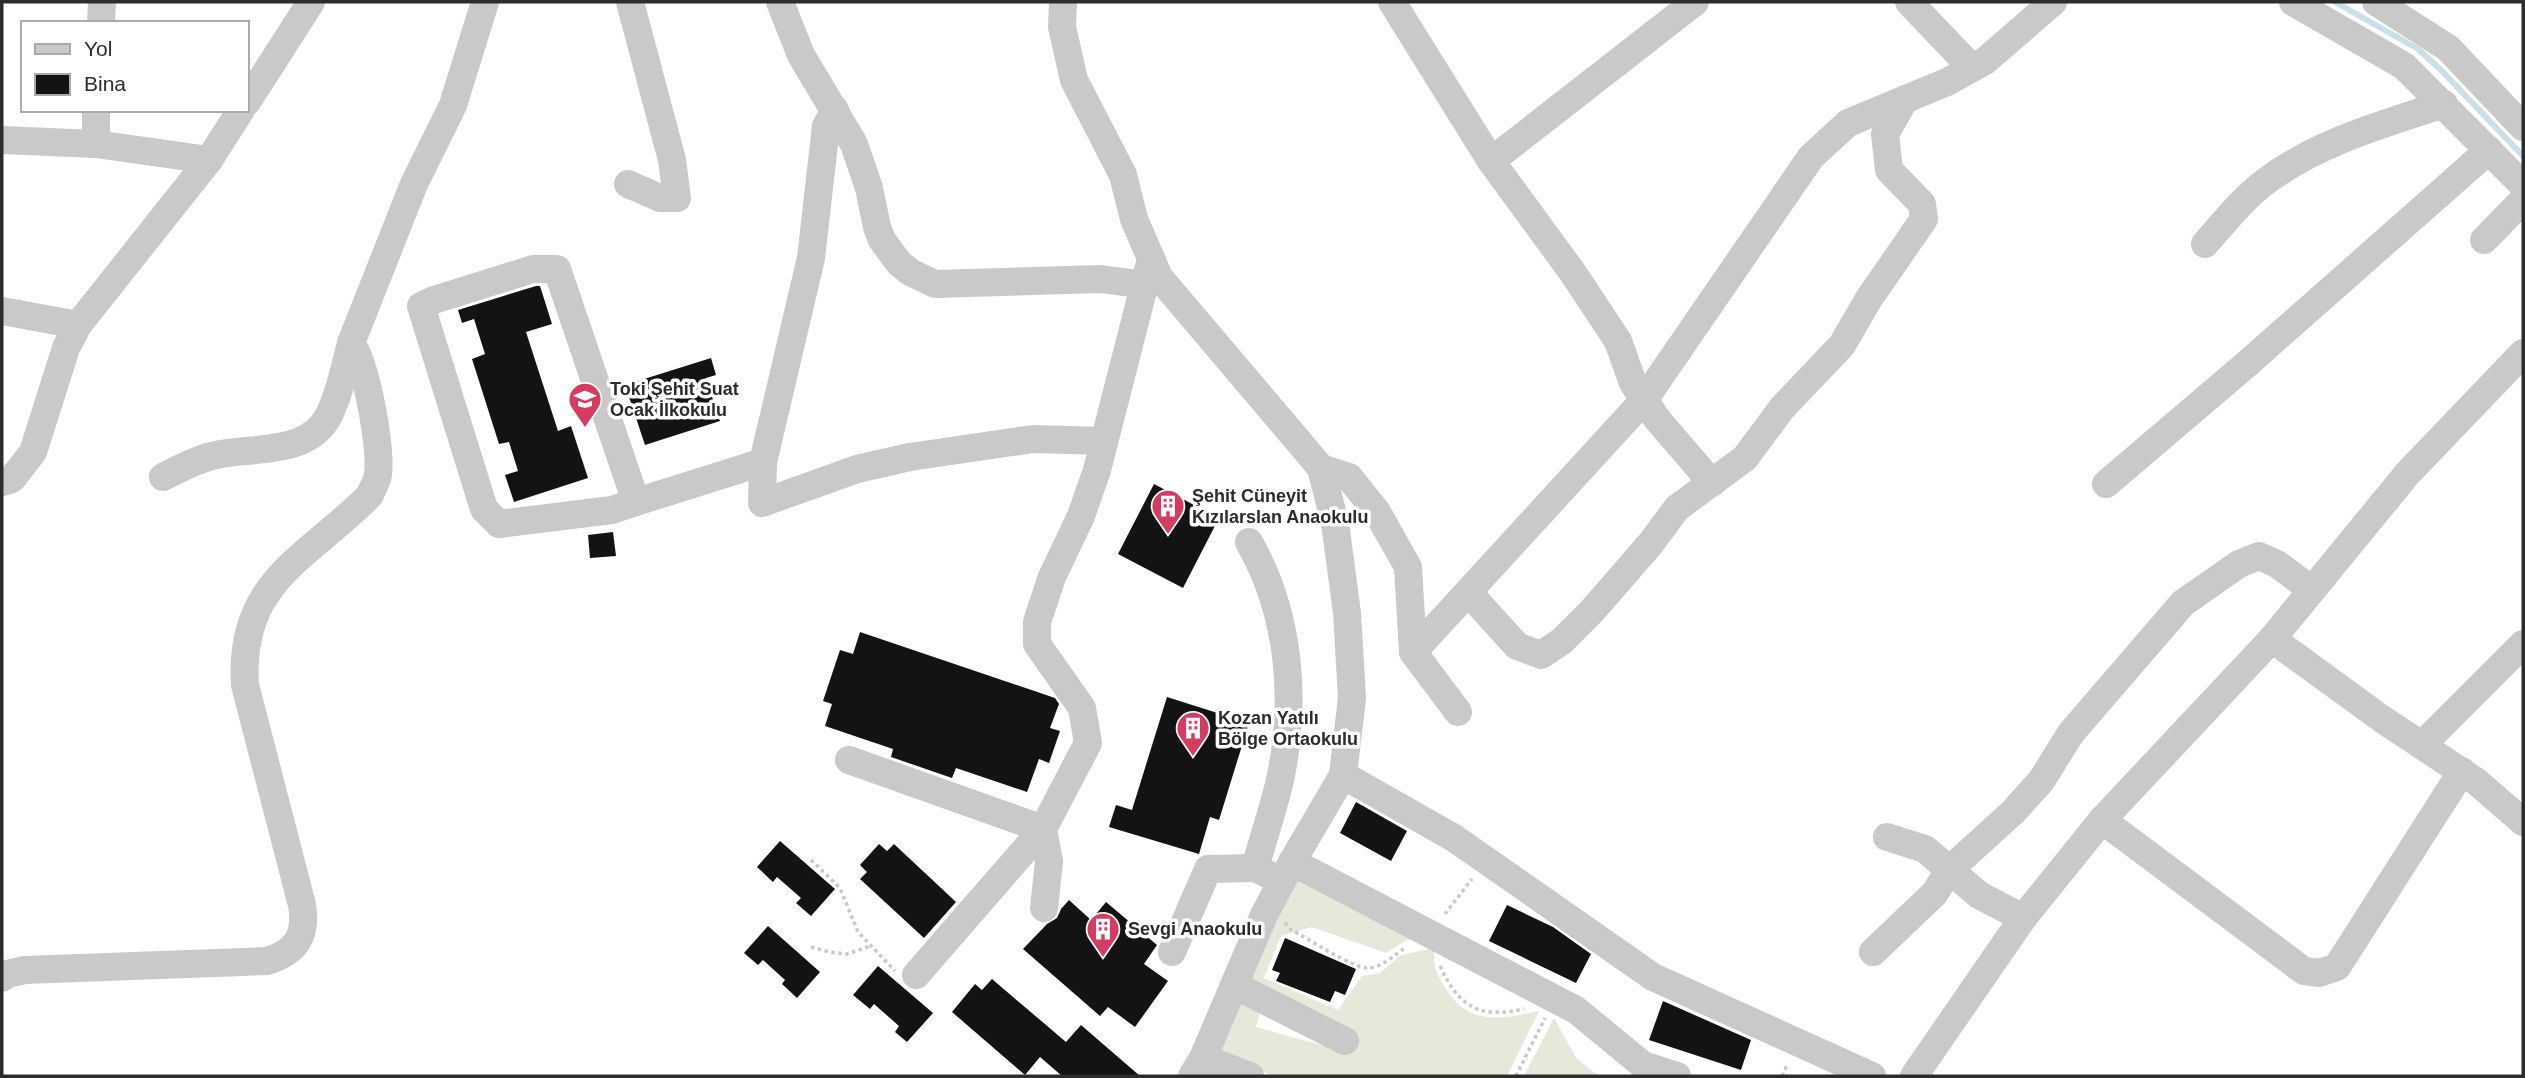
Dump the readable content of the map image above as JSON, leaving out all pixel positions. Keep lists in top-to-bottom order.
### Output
{
  "places": {
    "school or university": ["Toki Şehit Suat Ocak İlkokulu"],
    "building": ["Şehit Cüneyit Kızılarslan Anaokulu", "Kozan Yatılı Bölge Ortaokulu", "Sevgi Anaokulu"]
  },
  "legend": ["Yol", "Bina"]
}
